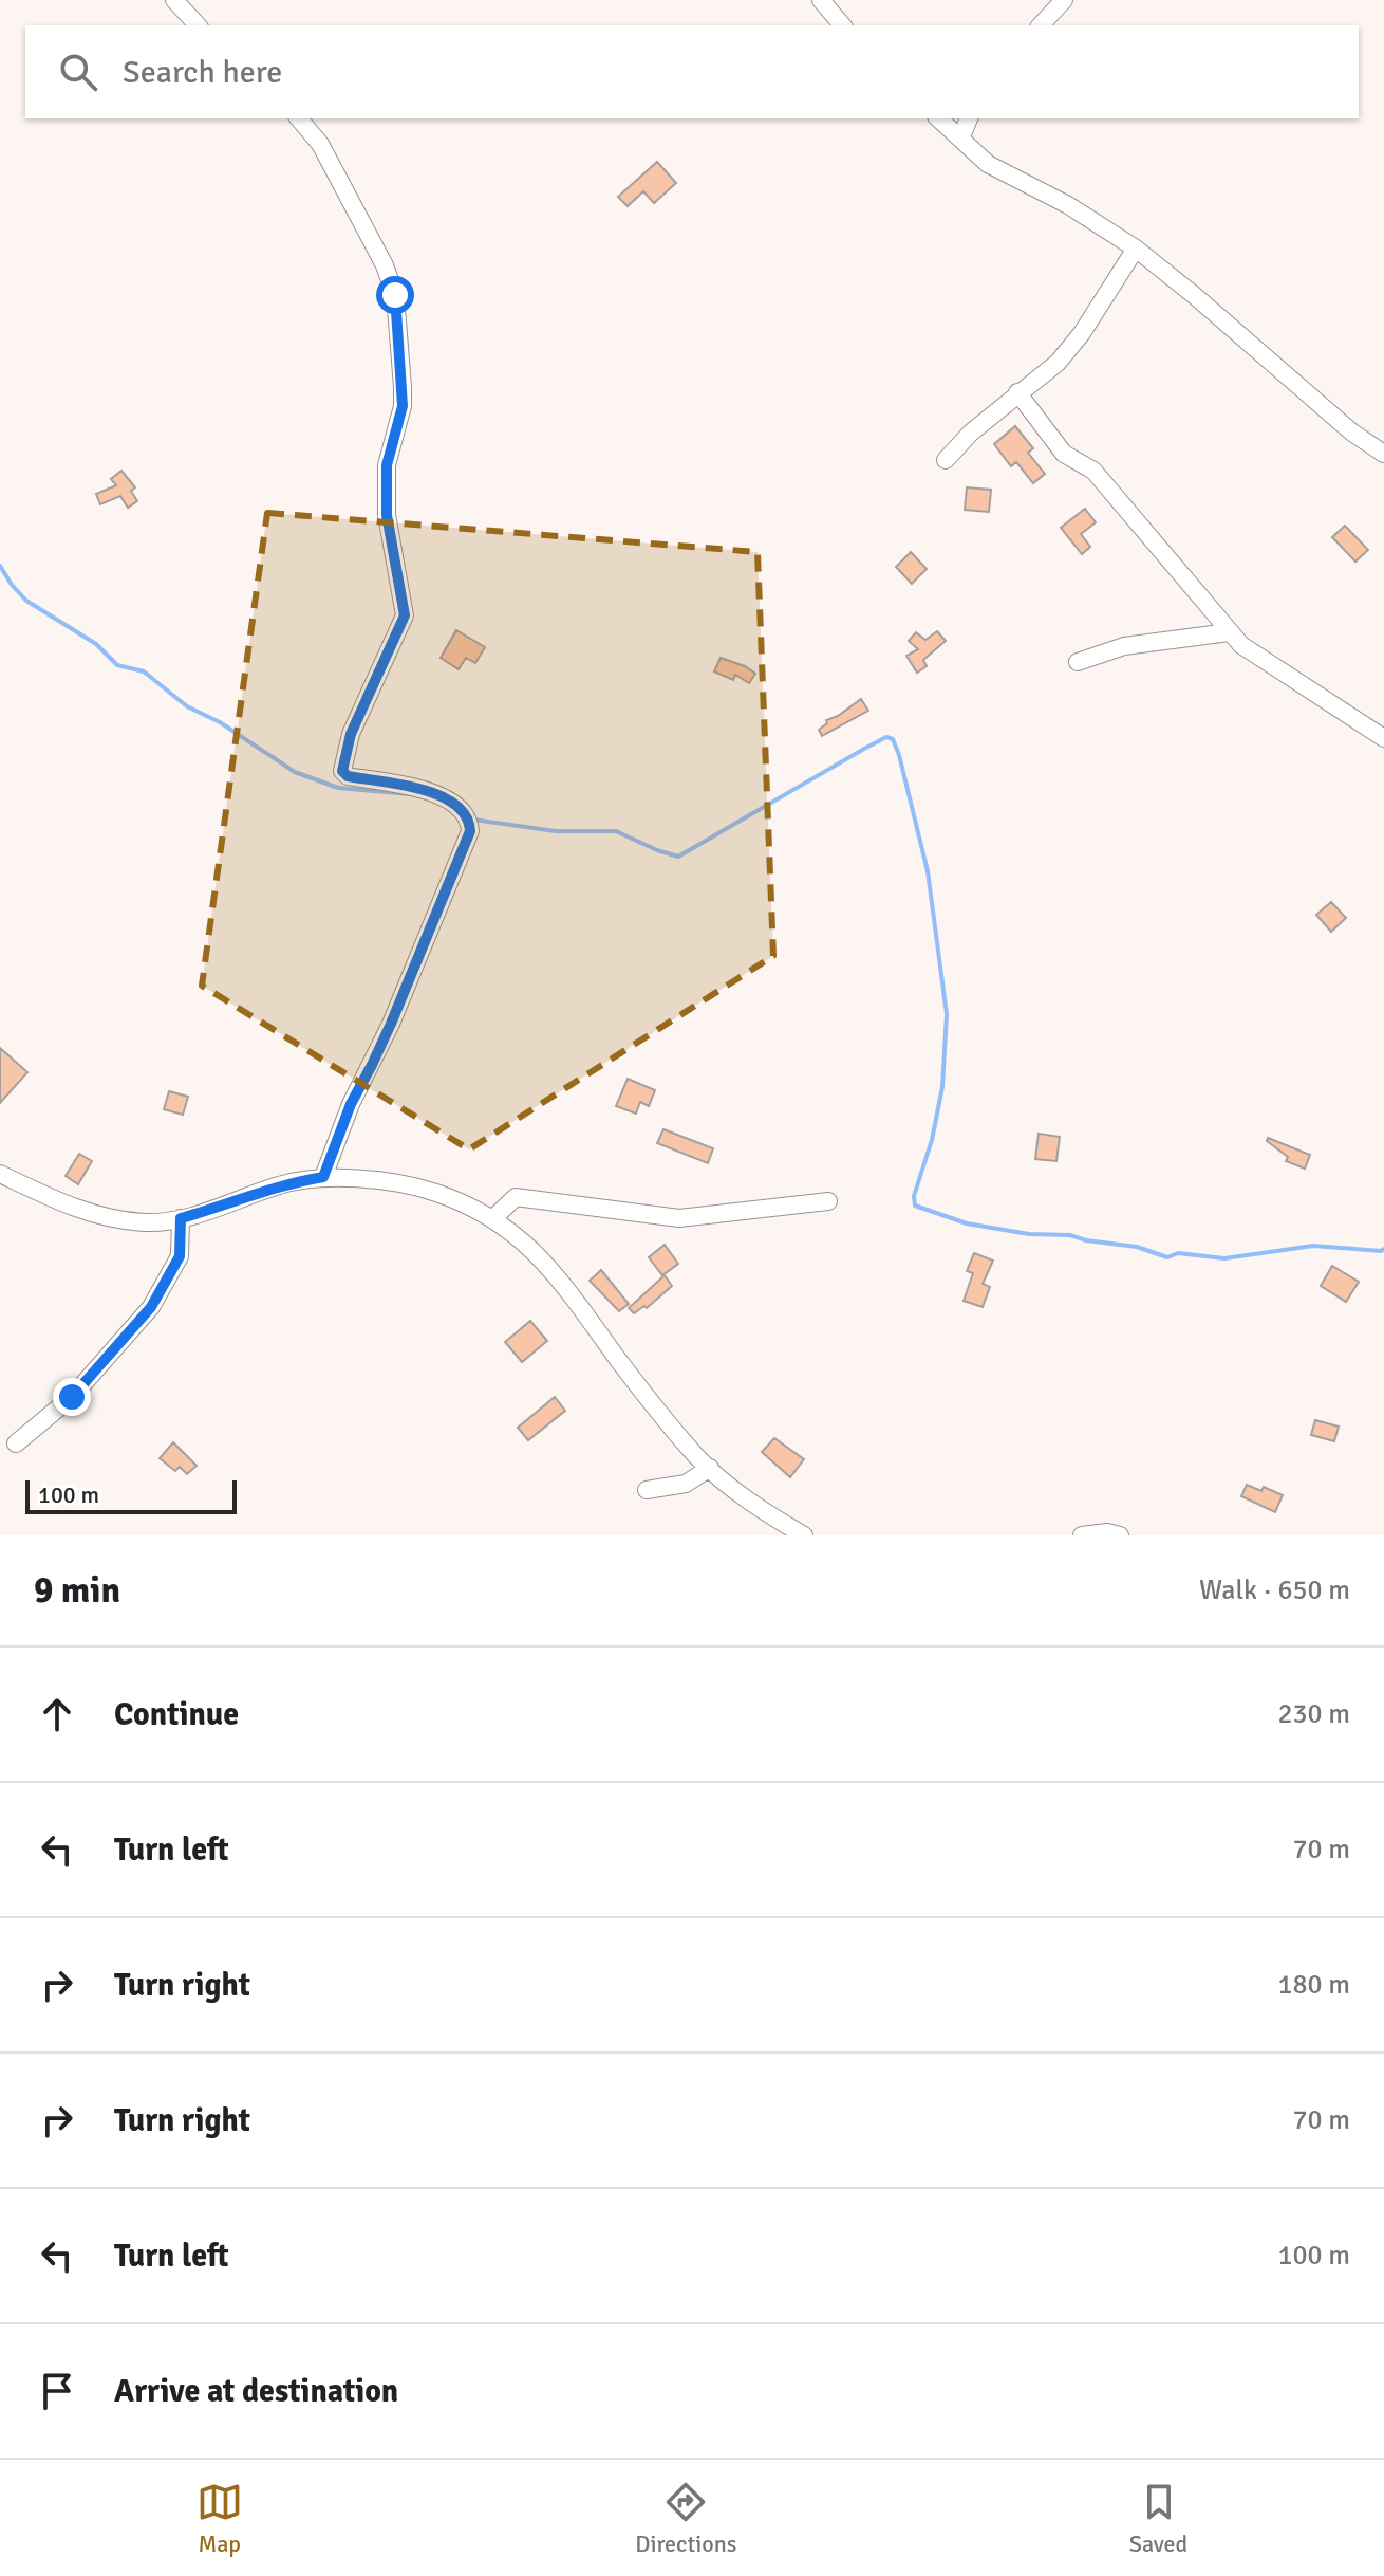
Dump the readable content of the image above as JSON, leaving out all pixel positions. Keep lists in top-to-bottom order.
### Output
{
  "scale_bar": "100 m",
  "page": {
    "search": "Search here",
    "scale": "100 m",
    "heading": ["9 min", "Walk · 650 m"],
    "list": [
      ["Continue", "230 m"],
      ["Turn left", "70 m"],
      ["Turn right", "180 m"],
      ["Turn right", "70 m"],
      ["Turn left", "100 m"],
      "Arrive at destination"
    ],
    "nav": ["Map", "Directions", "Saved"]
  }
}
